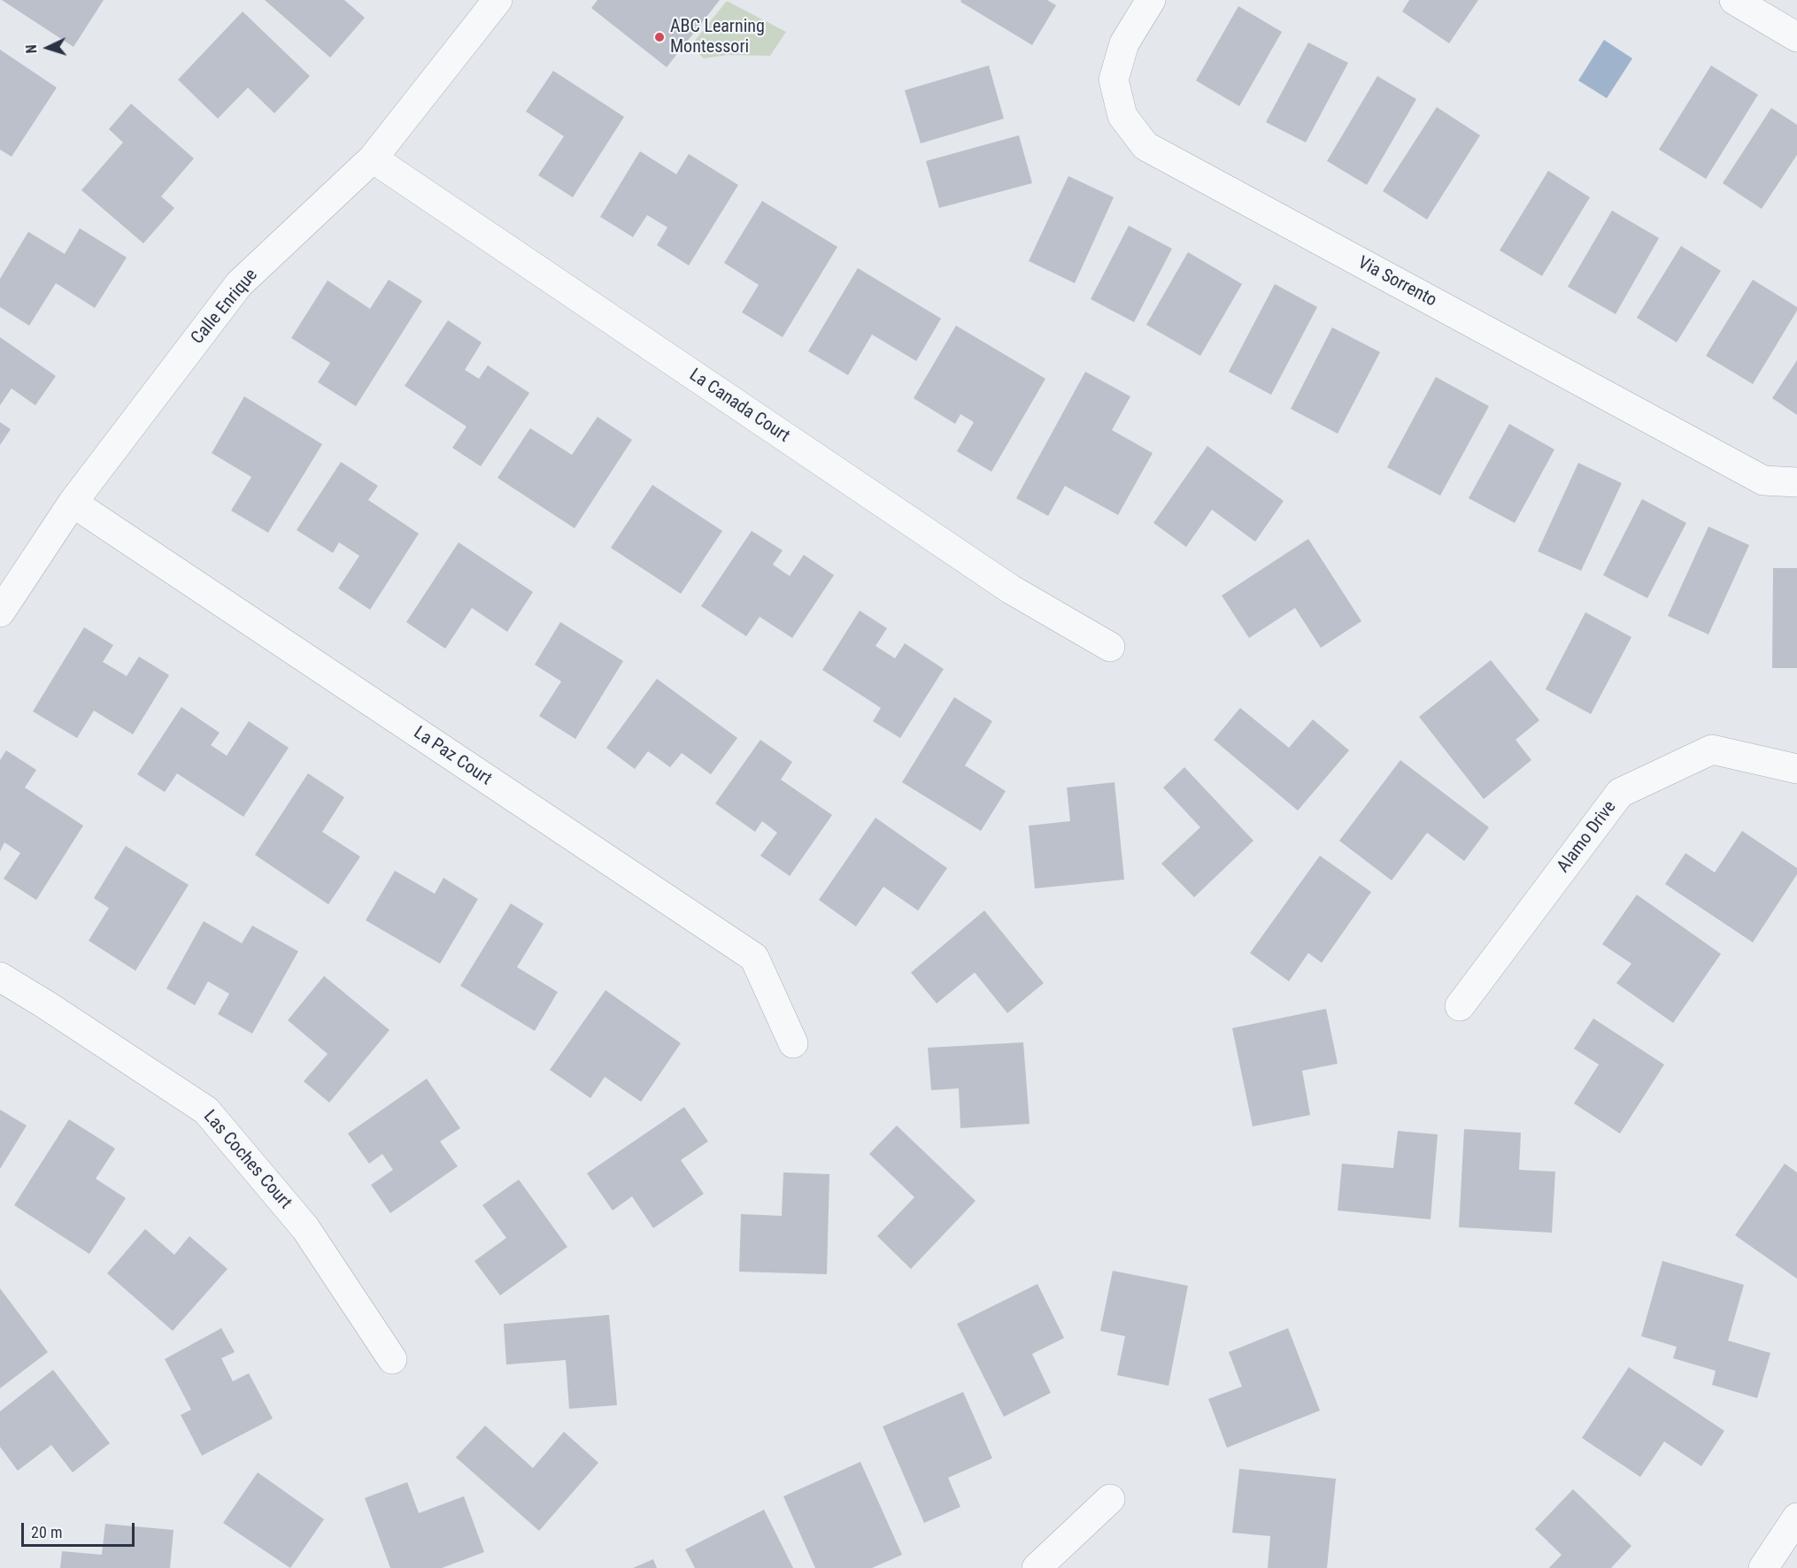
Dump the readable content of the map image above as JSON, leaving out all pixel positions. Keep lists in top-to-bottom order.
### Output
{
  "streets": {
    "street": [
      "Via Sorrento",
      "Calle Enrique",
      "La Canada Court",
      "La Paz Court",
      "Alamo Drive",
      "Las Coches Court"
    ]
  },
  "crossings": [
    ["Calle Enrique", "La Canada Court"],
    ["Calle Enrique", "La Paz Court"]
  ],
  "places": ["ABC Learning Montessori"],
  "scale_bar": "20 m",
  "north": "left"
}
